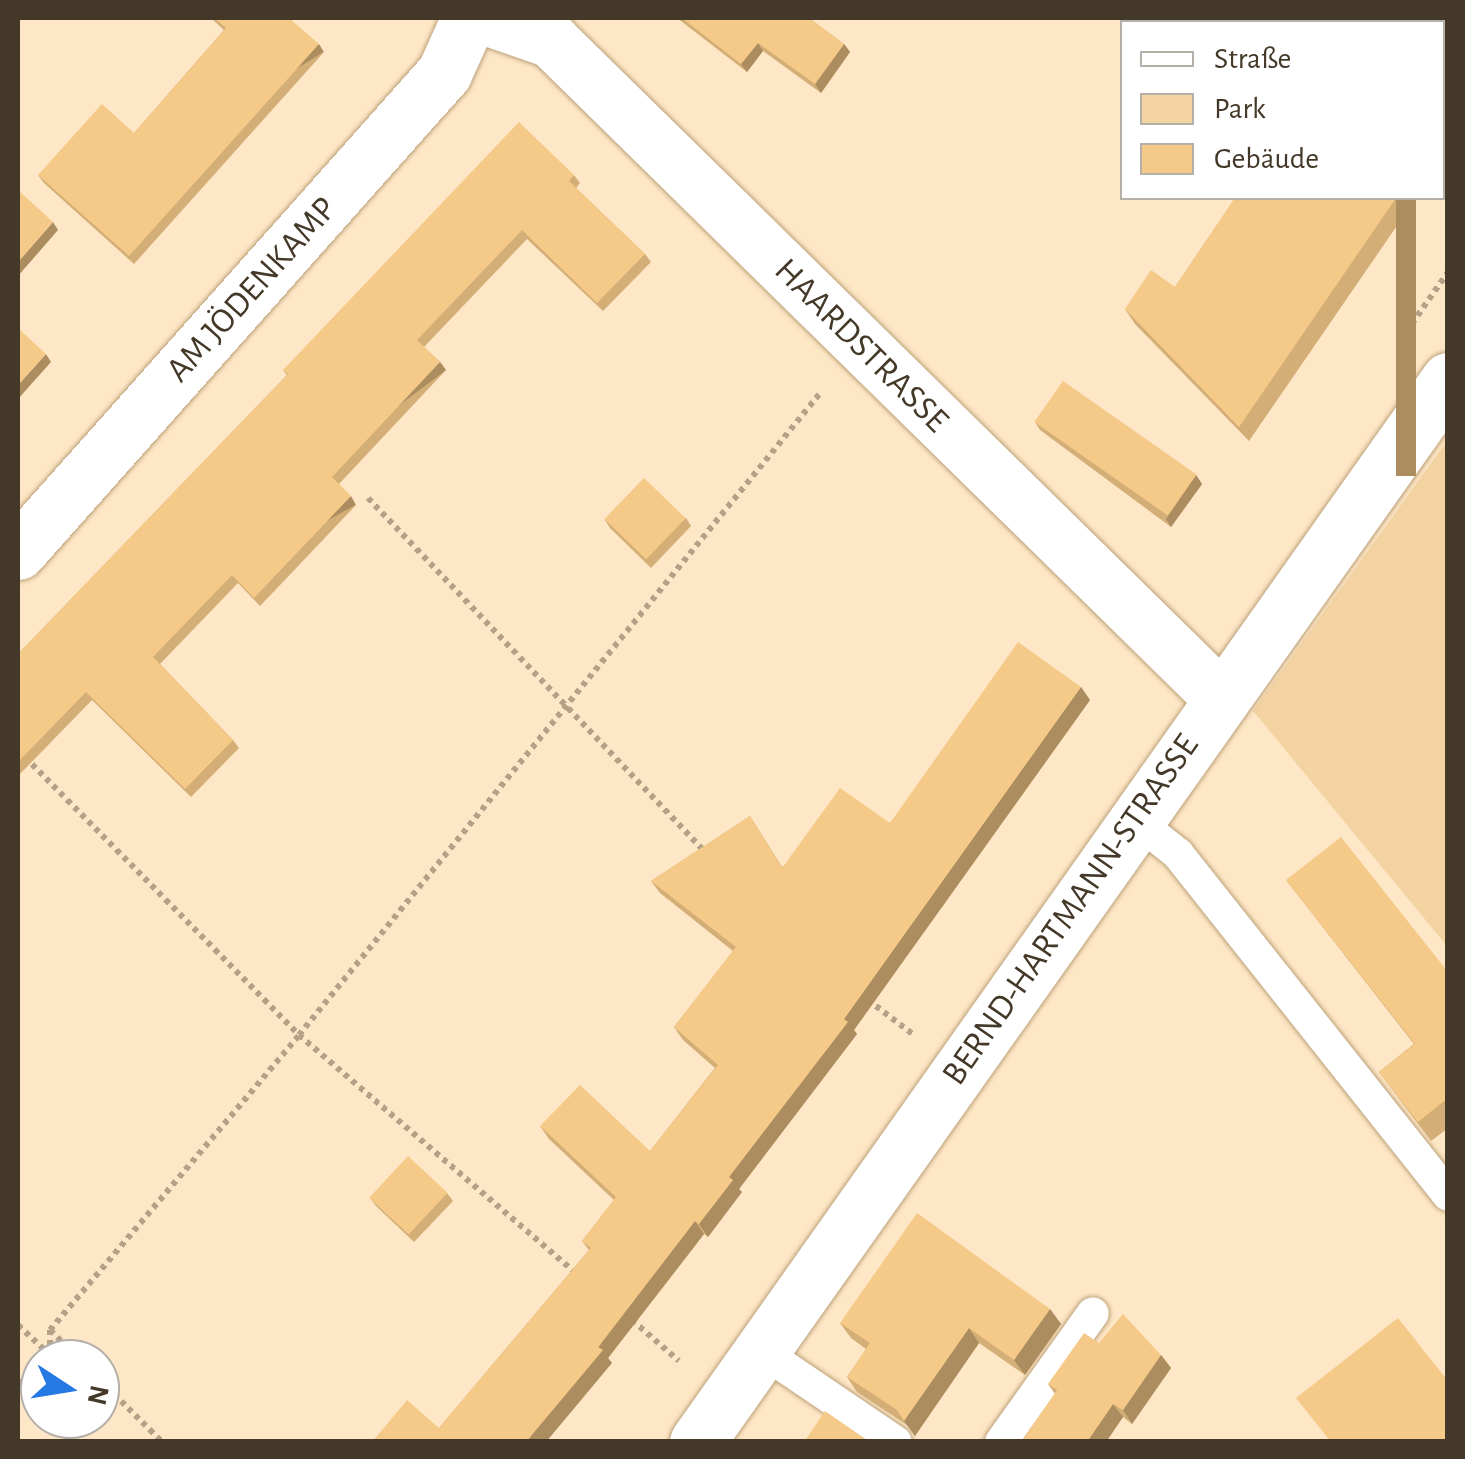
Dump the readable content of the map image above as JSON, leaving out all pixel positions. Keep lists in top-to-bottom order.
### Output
{
  "streets": {
    "street": ["AM JÖDENKAMP", "HAARDSTRASSE", "BERND-HARTMANN-STRASSE"]
  },
  "crossings": [
    ["HAARDSTRASSE", "BERND-HARTMANN-STRASSE"]
  ],
  "legend": ["Straße", "Park", "Gebäude"],
  "north": "right"
}
